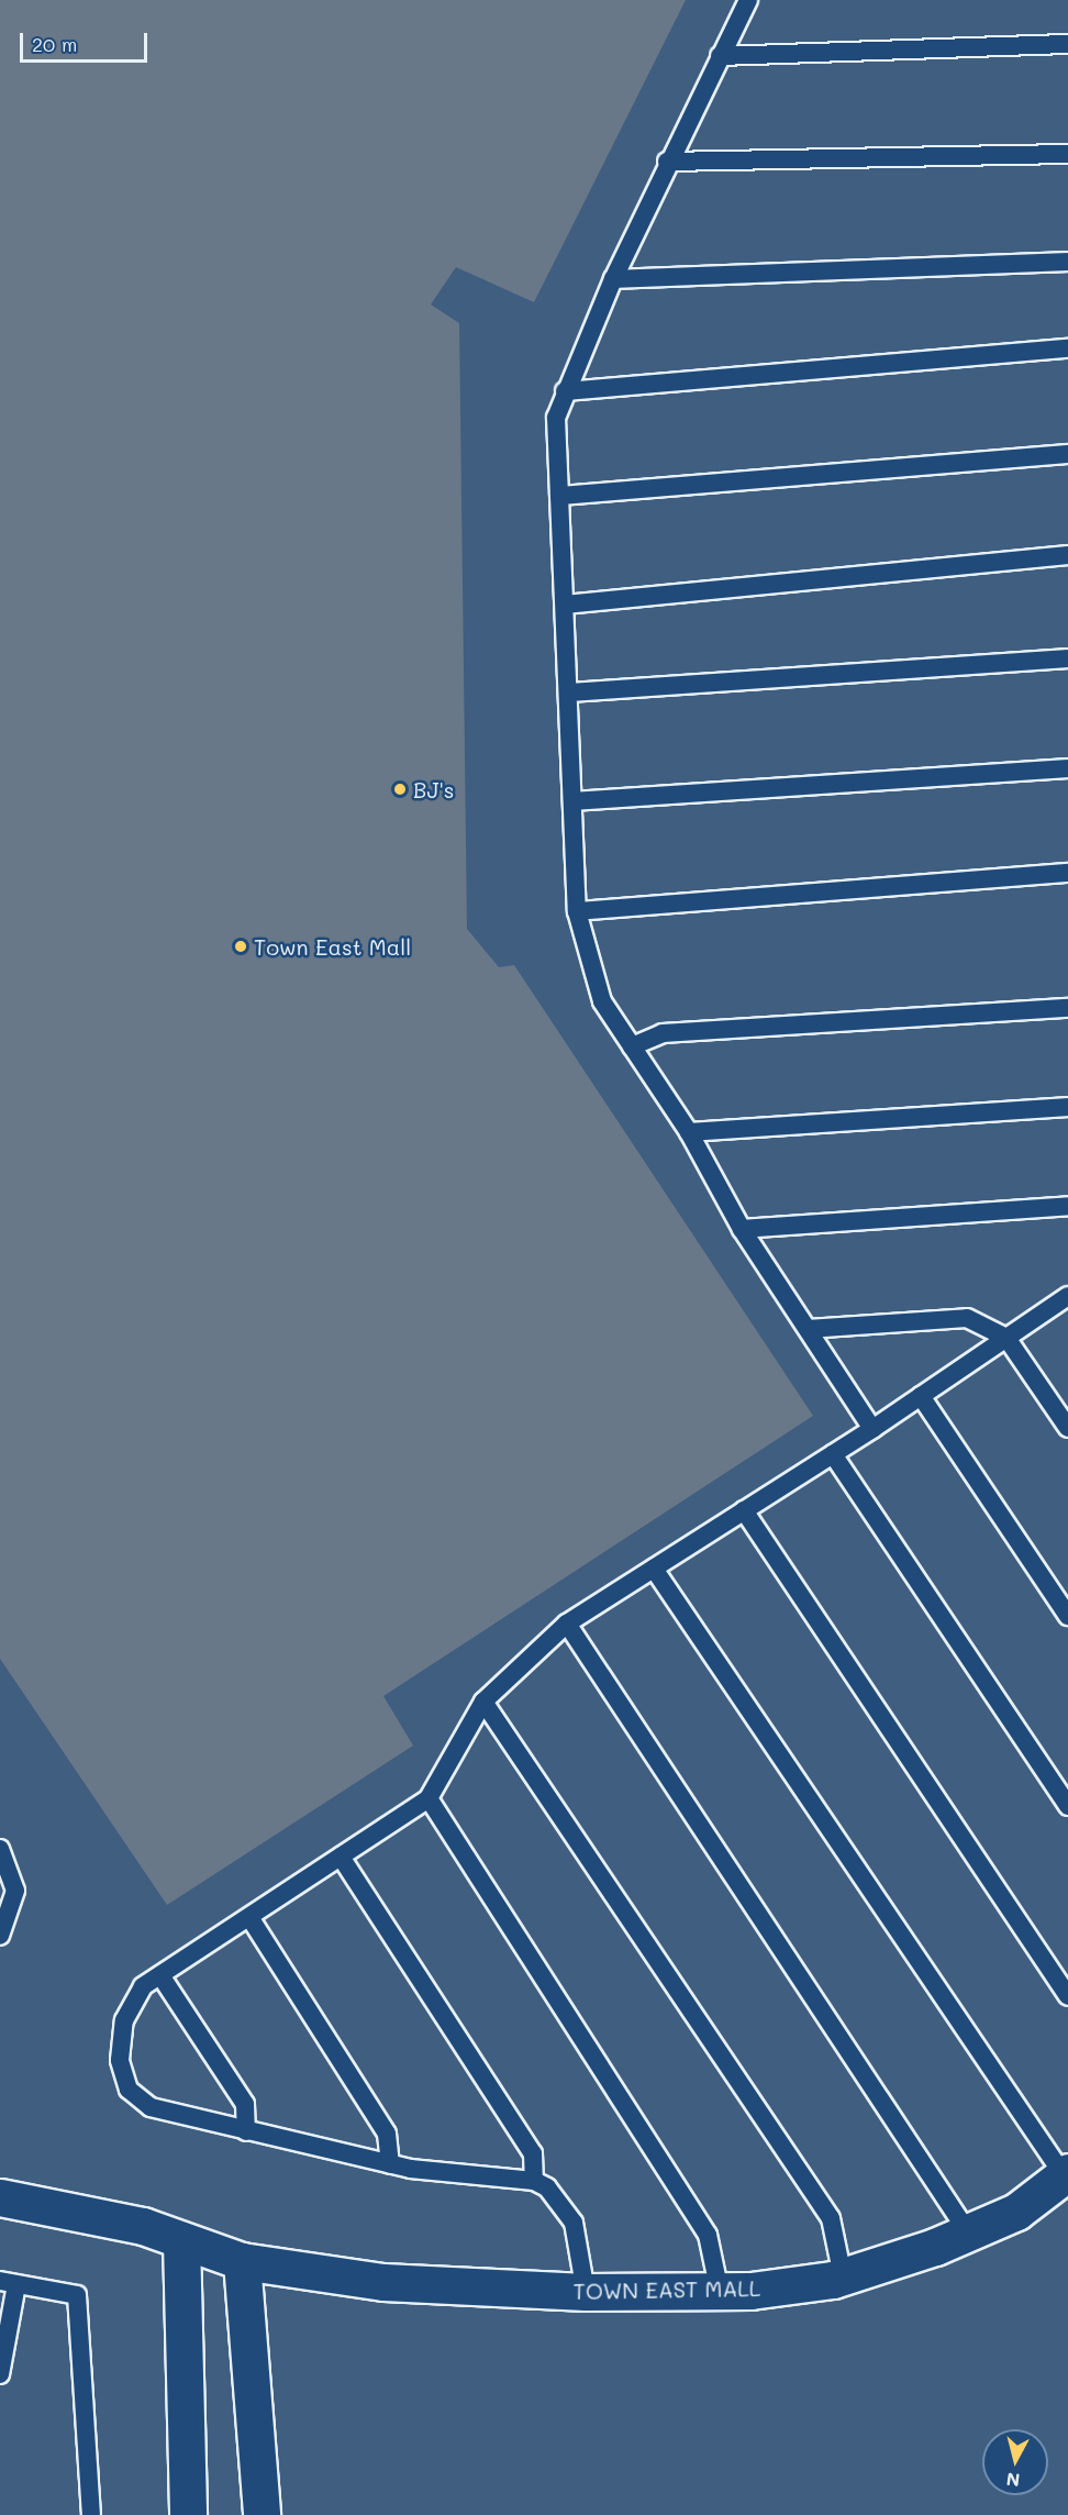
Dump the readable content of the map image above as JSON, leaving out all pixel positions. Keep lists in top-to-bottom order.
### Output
{
  "streets": {
    "street": ["TOWN EAST MALL"]
  },
  "places": ["BJ's", "Town East Mall"],
  "scale_bar": "20 m",
  "north": "bottom"
}
